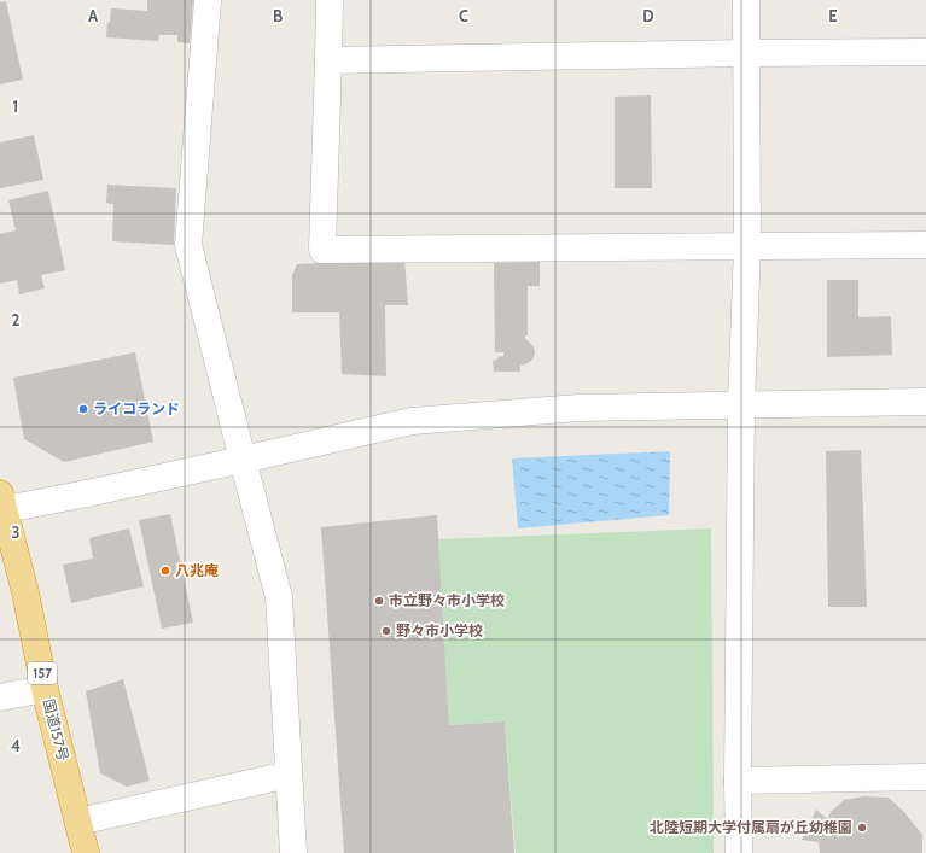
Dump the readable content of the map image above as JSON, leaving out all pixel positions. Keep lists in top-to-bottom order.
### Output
{
  "streets": {
    "highway": ["157", "国道157号"]
  },
  "places": [
    "ライコランド",
    "八兆庵",
    "市立野々市小学校",
    "野々市小学校",
    "北陸短期大学付属扇が丘幼稚園"
  ],
  "grid": {
    "columns": [
      "A",
      "B",
      "C",
      "D",
      "E"
    ],
    "rows": [
      "1",
      "2",
      "3",
      "4"
    ]
  }
}
